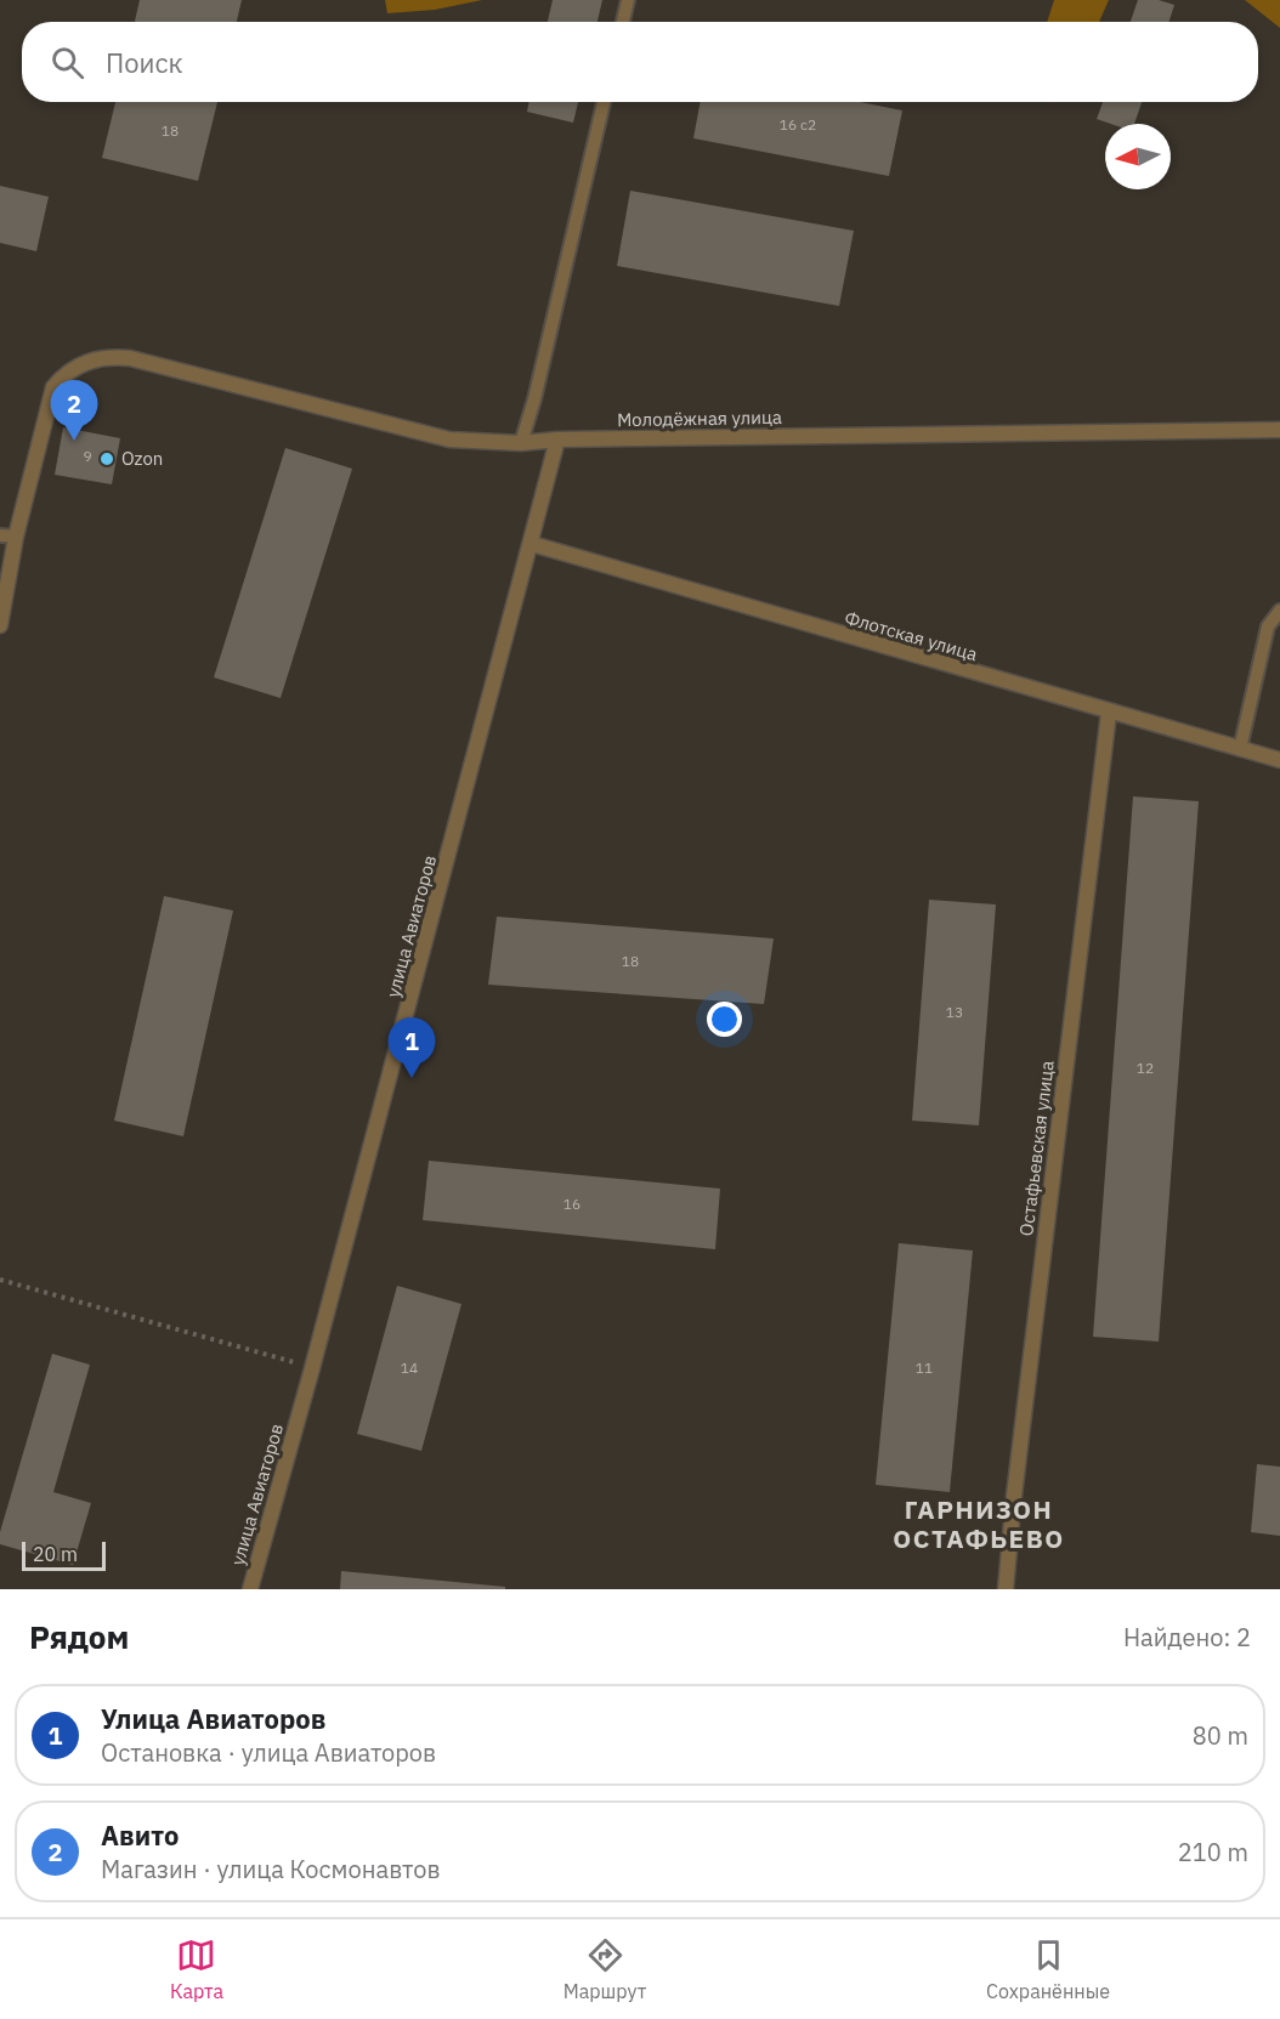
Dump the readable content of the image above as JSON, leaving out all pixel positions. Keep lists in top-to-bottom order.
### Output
{
  "streets": {
    "street": [
      "Молодёжная улица",
      "Флотская улица",
      "улица Авиаторов",
      "Остафьевская улица"
    ]
  },
  "crossings": [
    ["Молодёжная улица", "улица Авиаторов"],
    ["Флотская улица", "улица Авиаторов"],
    ["Флотская улица", "Остафьевская улица"]
  ],
  "districts": ["ГАРНИЗОН ОСТАФЬЕВО"],
  "places": ["Ozon"],
  "house_numbers": [
    "16 с2",
    "18",
    "9",
    "18",
    "13",
    "12",
    "16",
    "14",
    "11"
  ],
  "scale_bar": "20 m",
  "north": "left",
  "page": {
    "search": "Поиск",
    "pins": ["2", "1"],
    "scale": "20 m",
    "heading": ["Рядом", "Найдено: 2"],
    "list": [
      {
        "mark": "1",
        "name": "Улица Авиаторов",
        "note": "Остановка · улица Авиаторов",
        "value": "80 m"
      },
      {
        "mark": "2",
        "name": "Авито",
        "note": "Магазин · улица Космонавтов",
        "value": "210 m"
      }
    ],
    "nav": ["Карта", "Маршрут", "Сохранённые"]
  }
}
